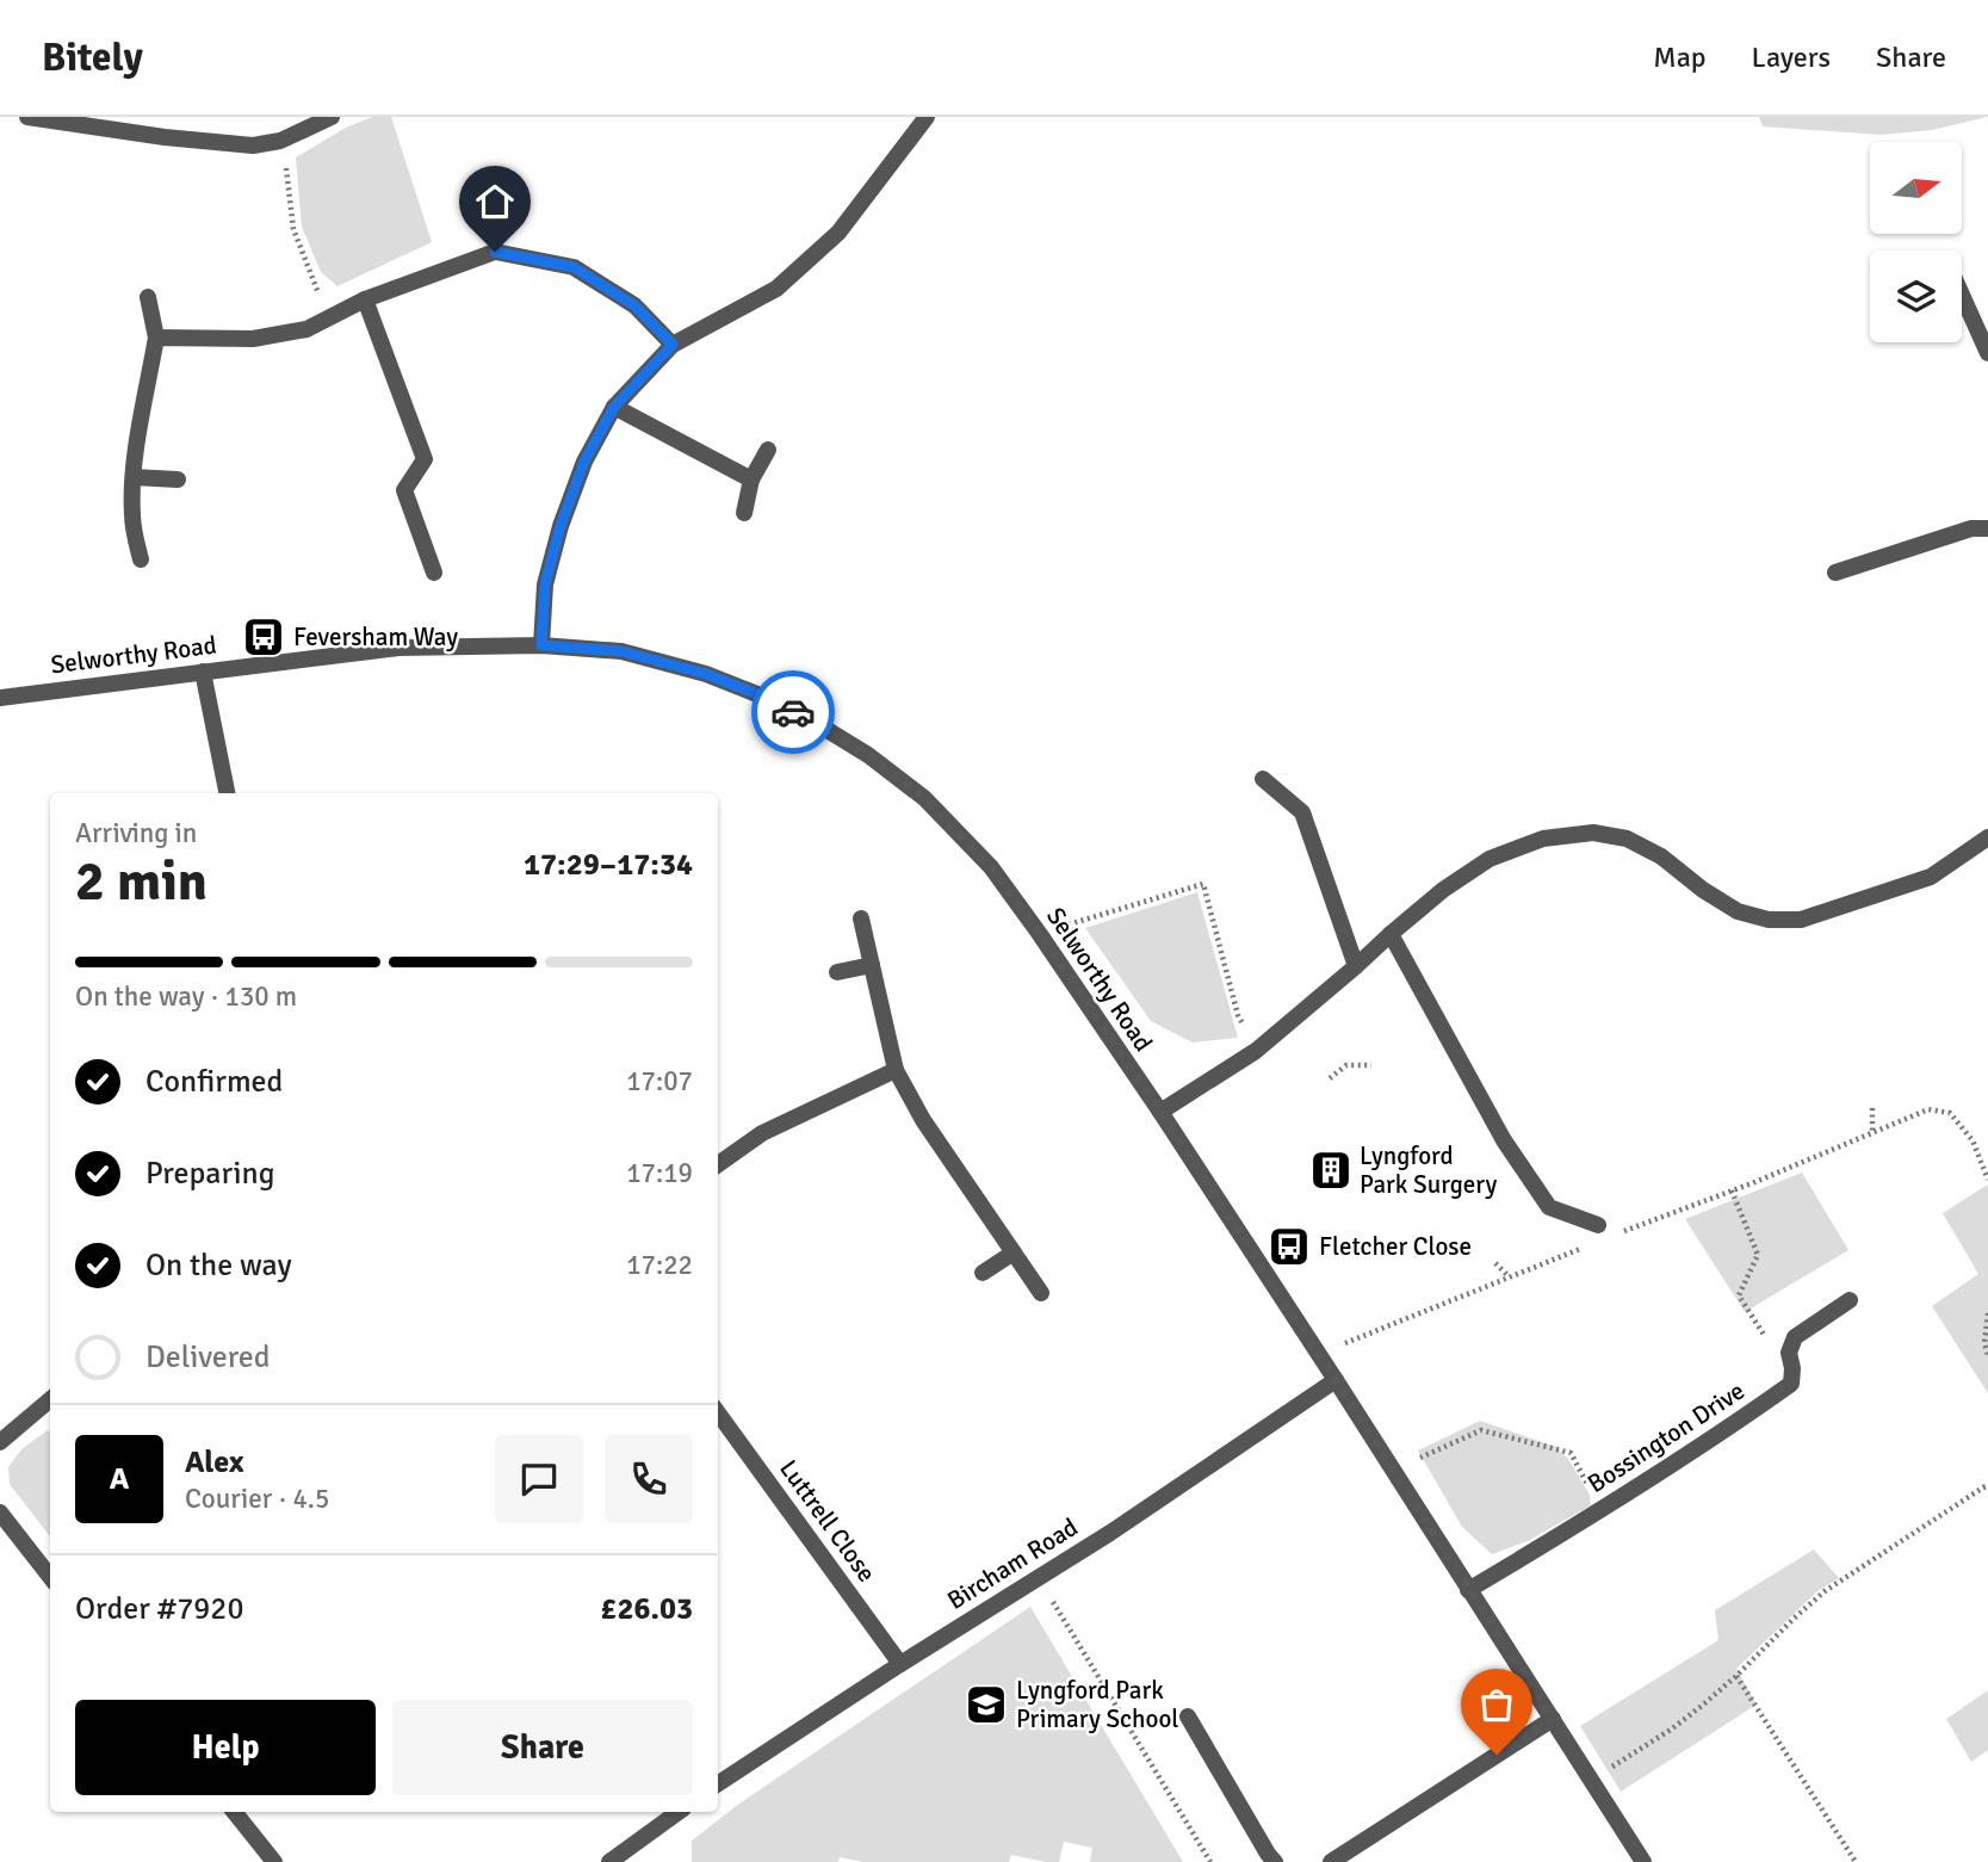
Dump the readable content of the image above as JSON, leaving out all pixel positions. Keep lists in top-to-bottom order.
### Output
{
  "streets": {
    "street": [
      "Selworthy Road",
      "Bossington Drive",
      "Luttrell Close",
      "Bircham Road"
    ]
  },
  "crossings": [
    ["Selworthy Road", "Bircham Road"],
    ["Luttrell Close", "Bircham Road"]
  ],
  "places": {
    "bus stop": ["Feversham Way", "Fletcher Close"],
    "building": ["Lyngford Park Surgery"],
    "school or university": ["Lyngford Park Primary School"]
  },
  "north": "right",
  "page": {
    "header": "Bitely",
    "nav": ["Map", "Layers", "Share"],
    "heading": ["2 min", "Arriving in", "17:29–17:34"],
    "panel": [
      "Alex",
      "Courier · 4.5",
      "Order #7920",
      "£26.03"
    ],
    "bar": "On the way · 130 m",
    "list": [
      ["Confirmed", "17:07"],
      ["Preparing", "17:19"],
      ["On the way", "17:22"],
      "Delivered"
    ],
    "round": "A",
    "buttons": ["Help", "Share"]
  }
}
